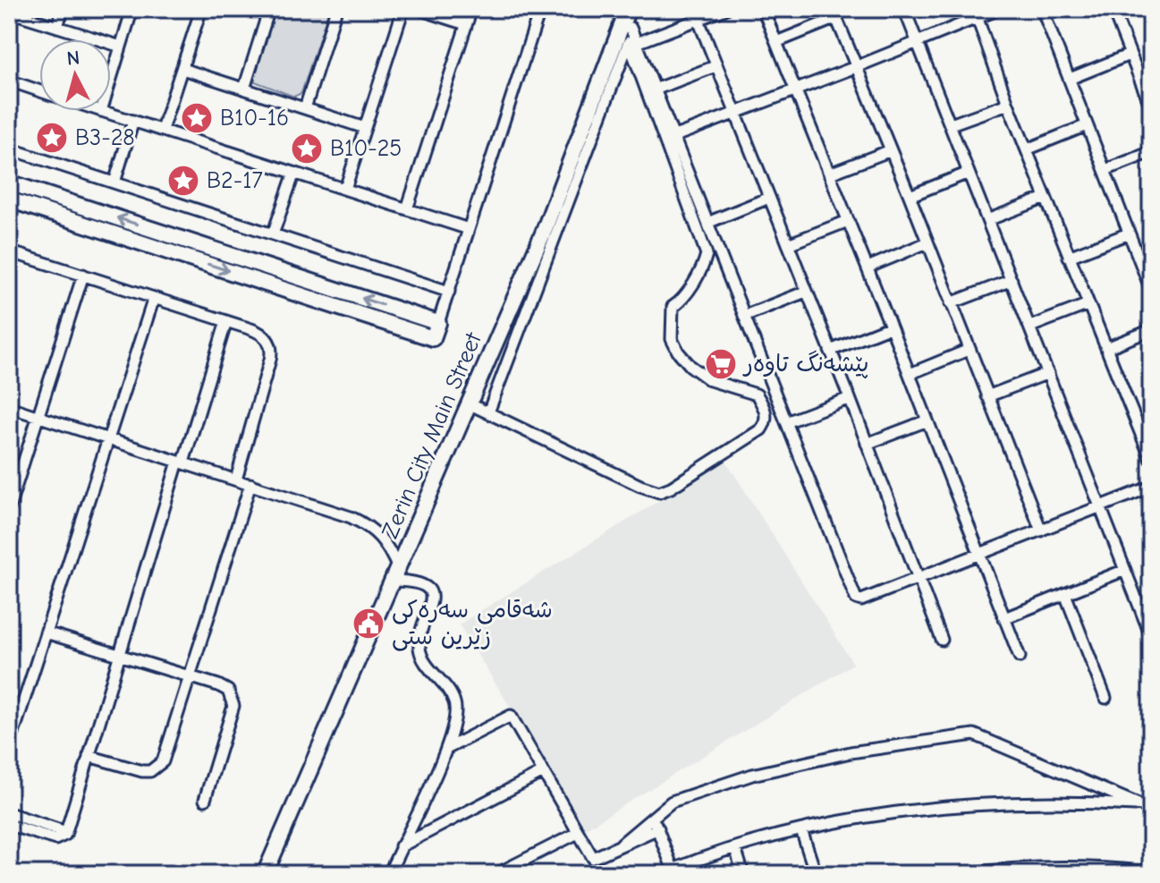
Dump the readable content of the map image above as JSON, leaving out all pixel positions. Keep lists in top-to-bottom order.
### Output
{
  "streets": {
    "street": ["Zerin City Main Street"]
  },
  "places": {
    "place": [
      "B10-16",
      "B3-28",
      "B10-25",
      "B2-17"
    ],
    "supermarket": ["پێشەنگ تاوەر"],
    "public building": ["شەقامی سەرەکی زێرین ستی"]
  },
  "north": "top"
}
